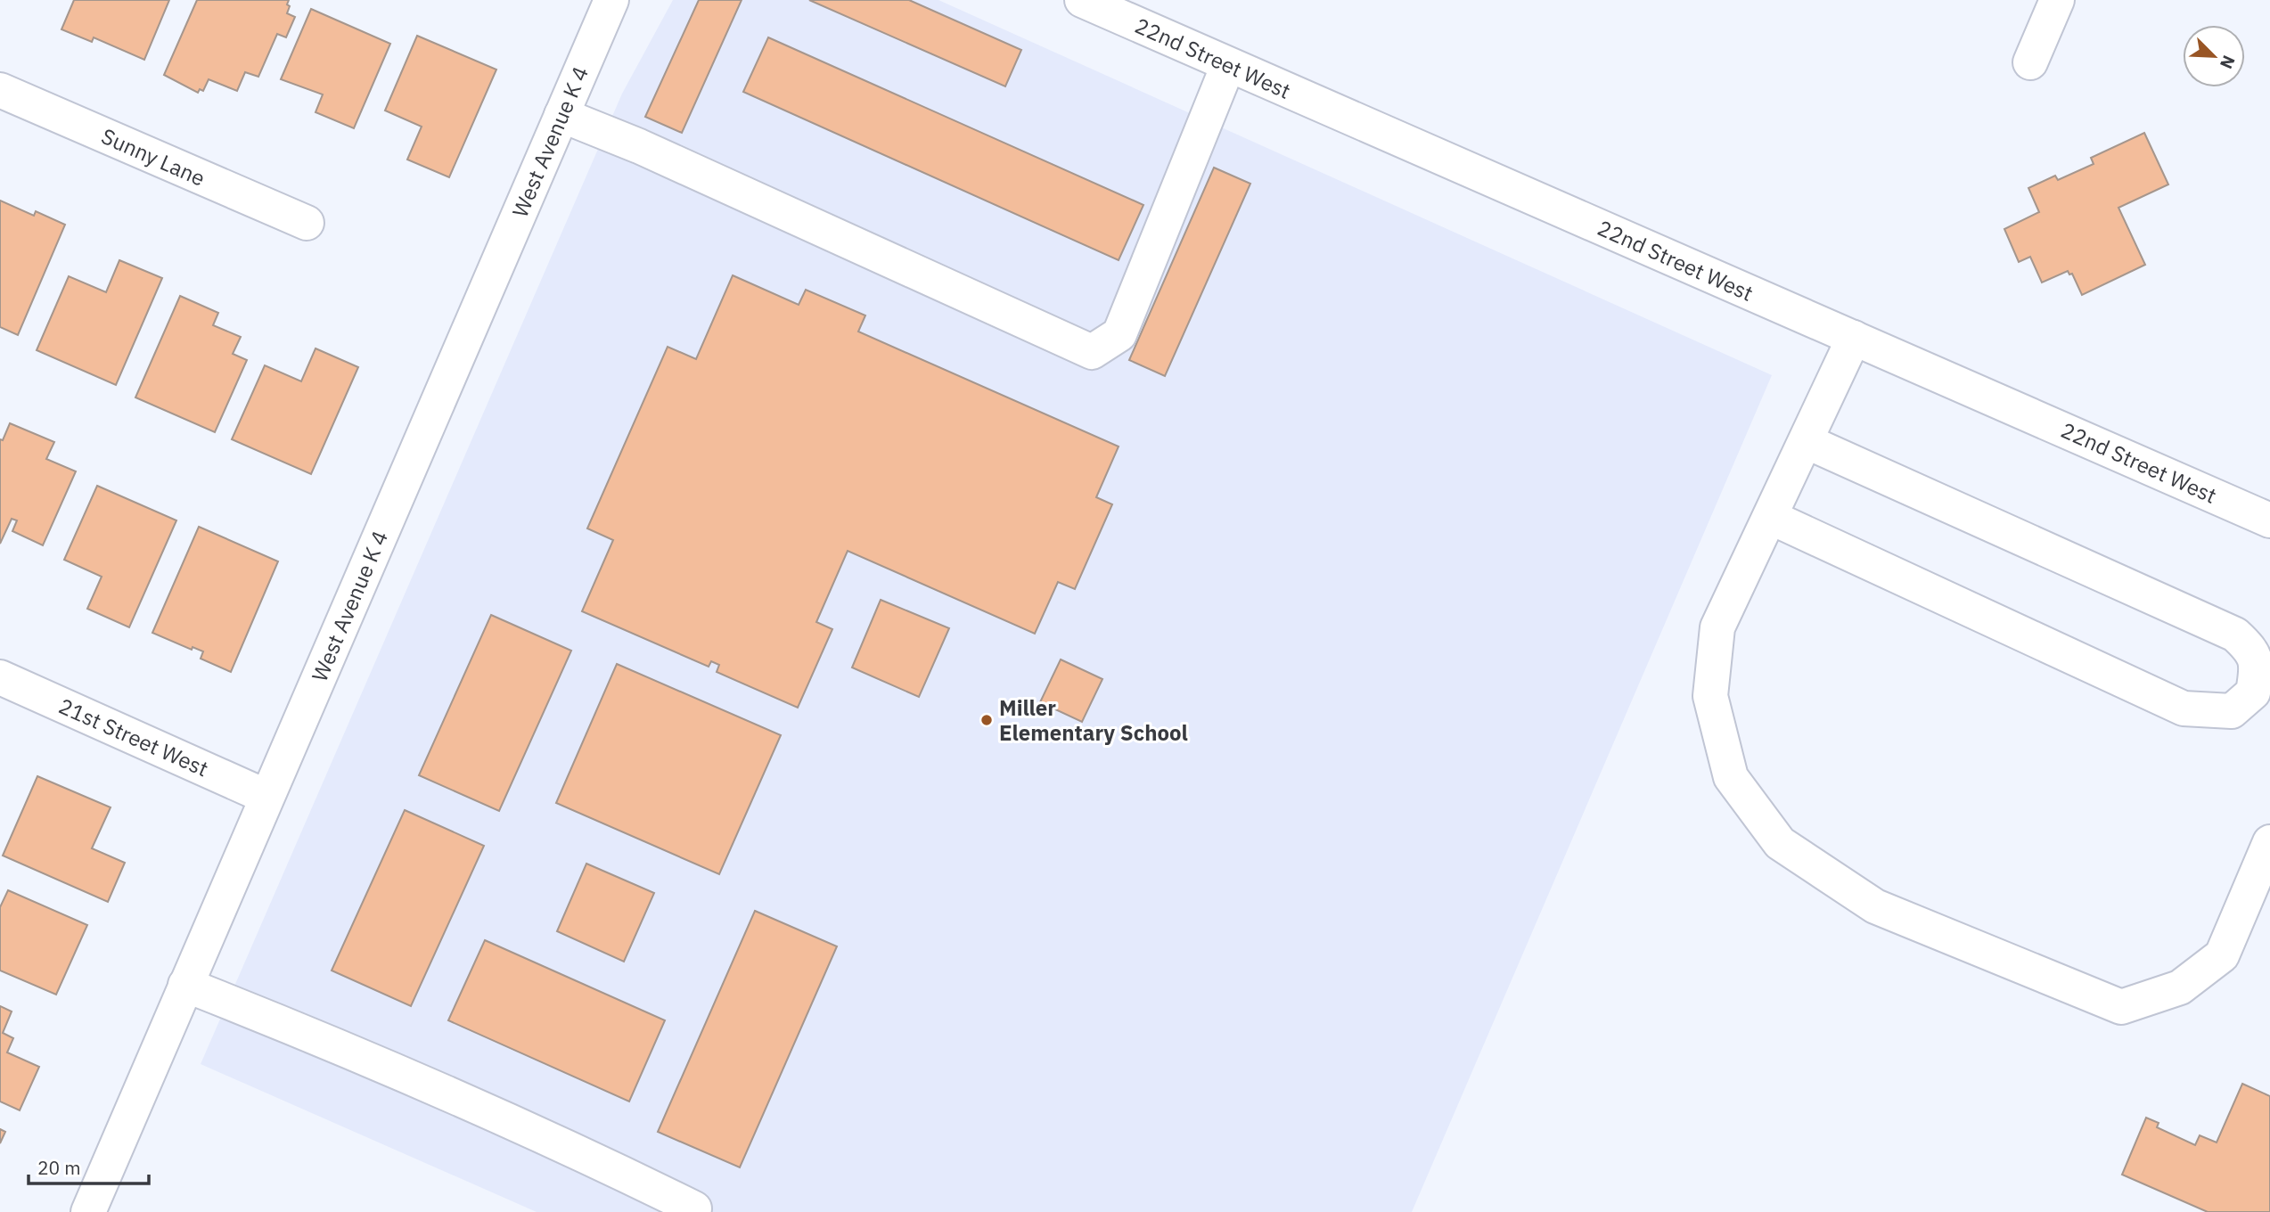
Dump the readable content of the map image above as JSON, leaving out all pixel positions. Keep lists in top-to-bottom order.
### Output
{
  "streets": {
    "street": [
      "22nd Street West",
      "West Avenue K 4",
      "Sunny Lane",
      "21st Street West"
    ]
  },
  "crossings": [
    ["West Avenue K 4", "21st Street West"]
  ],
  "places": ["Miller Elementary School"],
  "scale_bar": "20 m",
  "north": "bottom right"
}
